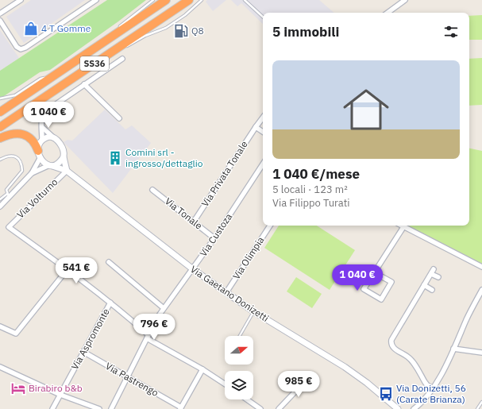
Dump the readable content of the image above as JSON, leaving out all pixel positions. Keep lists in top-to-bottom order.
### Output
{
  "streets": {
    "highway": ["SS36"],
    "street": [
      "Via Privata Tonale",
      "Via Volturno",
      "Via Tonale",
      "Via Custoza",
      "Via Olimpia",
      "Via Gaetano Donizetti",
      "Via Aspromonte",
      "Via Pastrengo"
    ]
  },
  "crossings": [
    ["Via Privata Tonale", "Via Tonale"],
    ["Via Volturno", "Via Gaetano Donizetti"],
    ["Via Tonale", "Via Custoza"],
    ["Via Custoza", "Via Gaetano Donizetti"],
    ["Via Custoza", "Via Pastrengo"],
    ["Via Olimpia", "Via Gaetano Donizetti"],
    ["Via Aspromonte", "Via Pastrengo"]
  ],
  "places": {
    "shop": ["4 T Gomme"],
    "fuel station": ["Q8"],
    "building": ["Comini srl - ingrosso/dettaglio"],
    "hotel": ["Birabiro b&b"],
    "bus stop": ["Via Donizetti, 56 (Carate Brianza)"]
  },
  "north": "right",
  "page": {
    "heading": "5 immobili",
    "list": [
      {
        "name": "1 040 €/mese",
        "note": "5 locali · 123 m² · Via Filippo Turati"
      }
    ],
    "price": [
      "1 040 €",
      "541 €",
      "1 040 €",
      "796 €",
      "985 €"
    ]
  }
}
